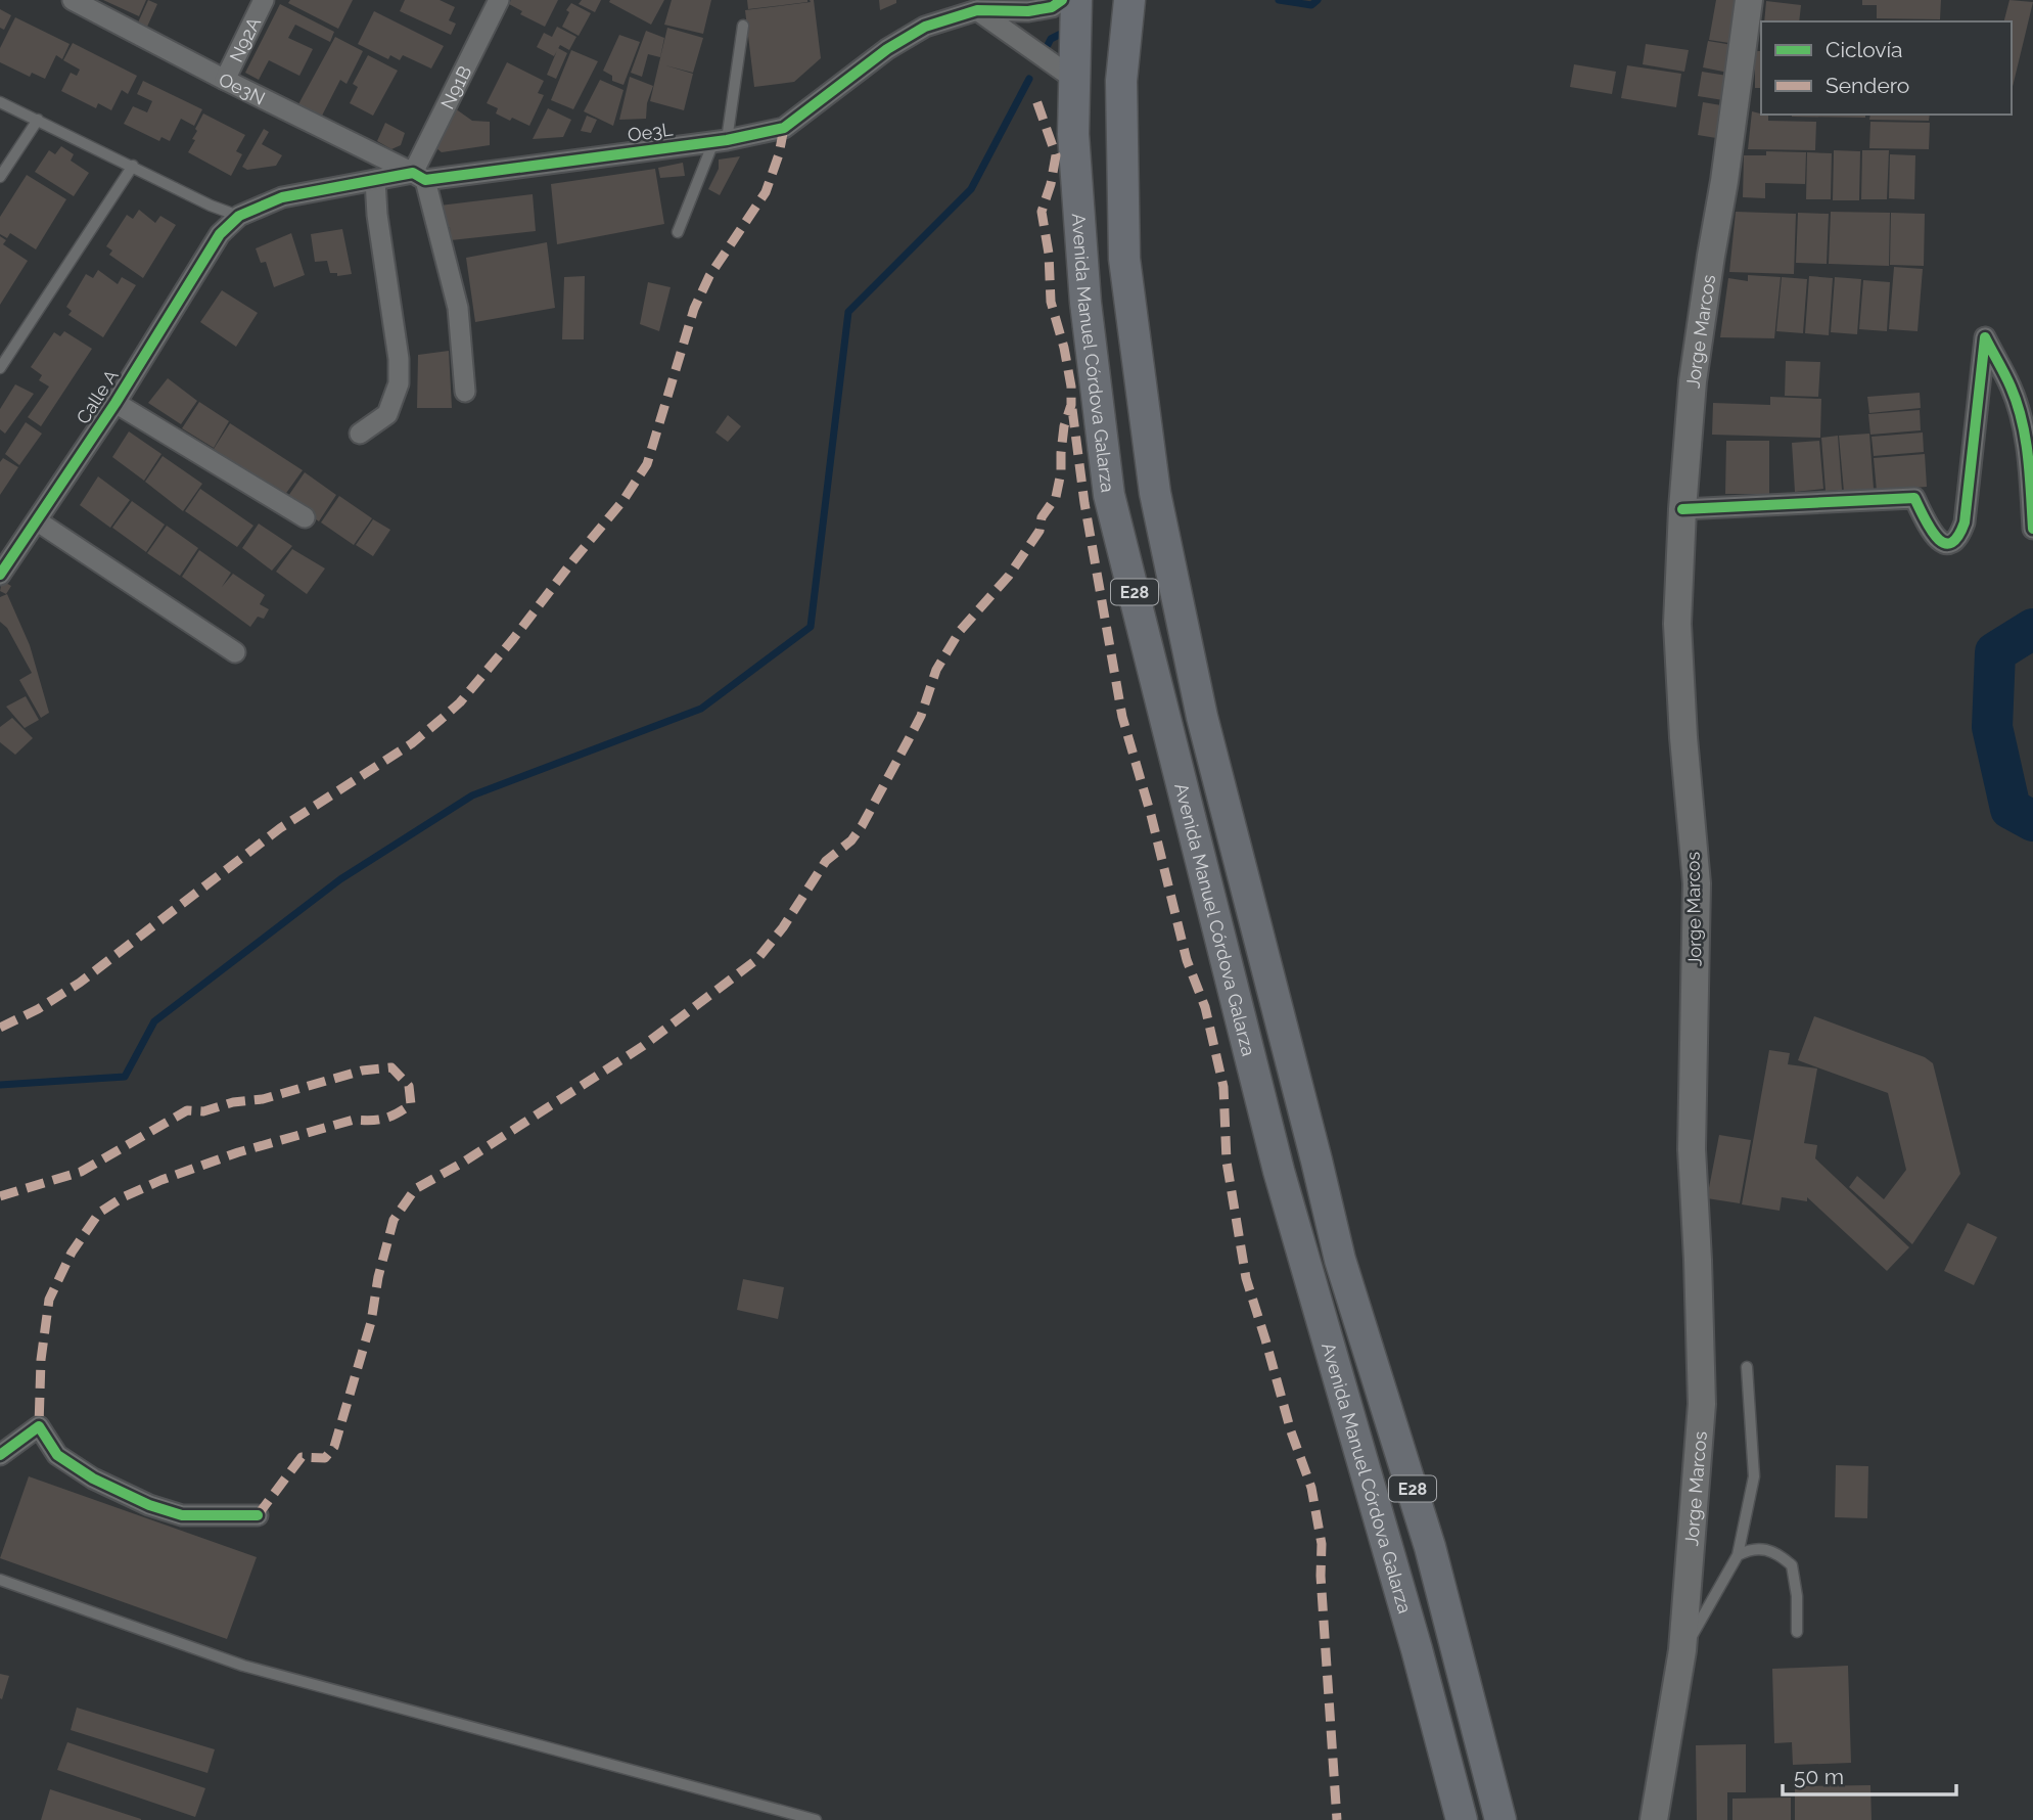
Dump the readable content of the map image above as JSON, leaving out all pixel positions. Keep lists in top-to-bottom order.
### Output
{
  "streets": {
    "main road": ["Jorge Marcos", "Avenida Manuel Córdova Galarza", "E28"],
    "street": [
      "N92A",
      "N91B",
      "Oe3N",
      "Oe3L",
      "Calle A"
    ]
  },
  "crossings": [
    ["N92A", "Oe3N"],
    ["N91B", "Oe3N"],
    ["N91B", "Oe3L"],
    ["Oe3N", "Oe3L"],
    ["Oe3L", "Calle A"]
  ],
  "legend": ["Ciclovía", "Sendero"],
  "scale_bar": "50 m"
}
